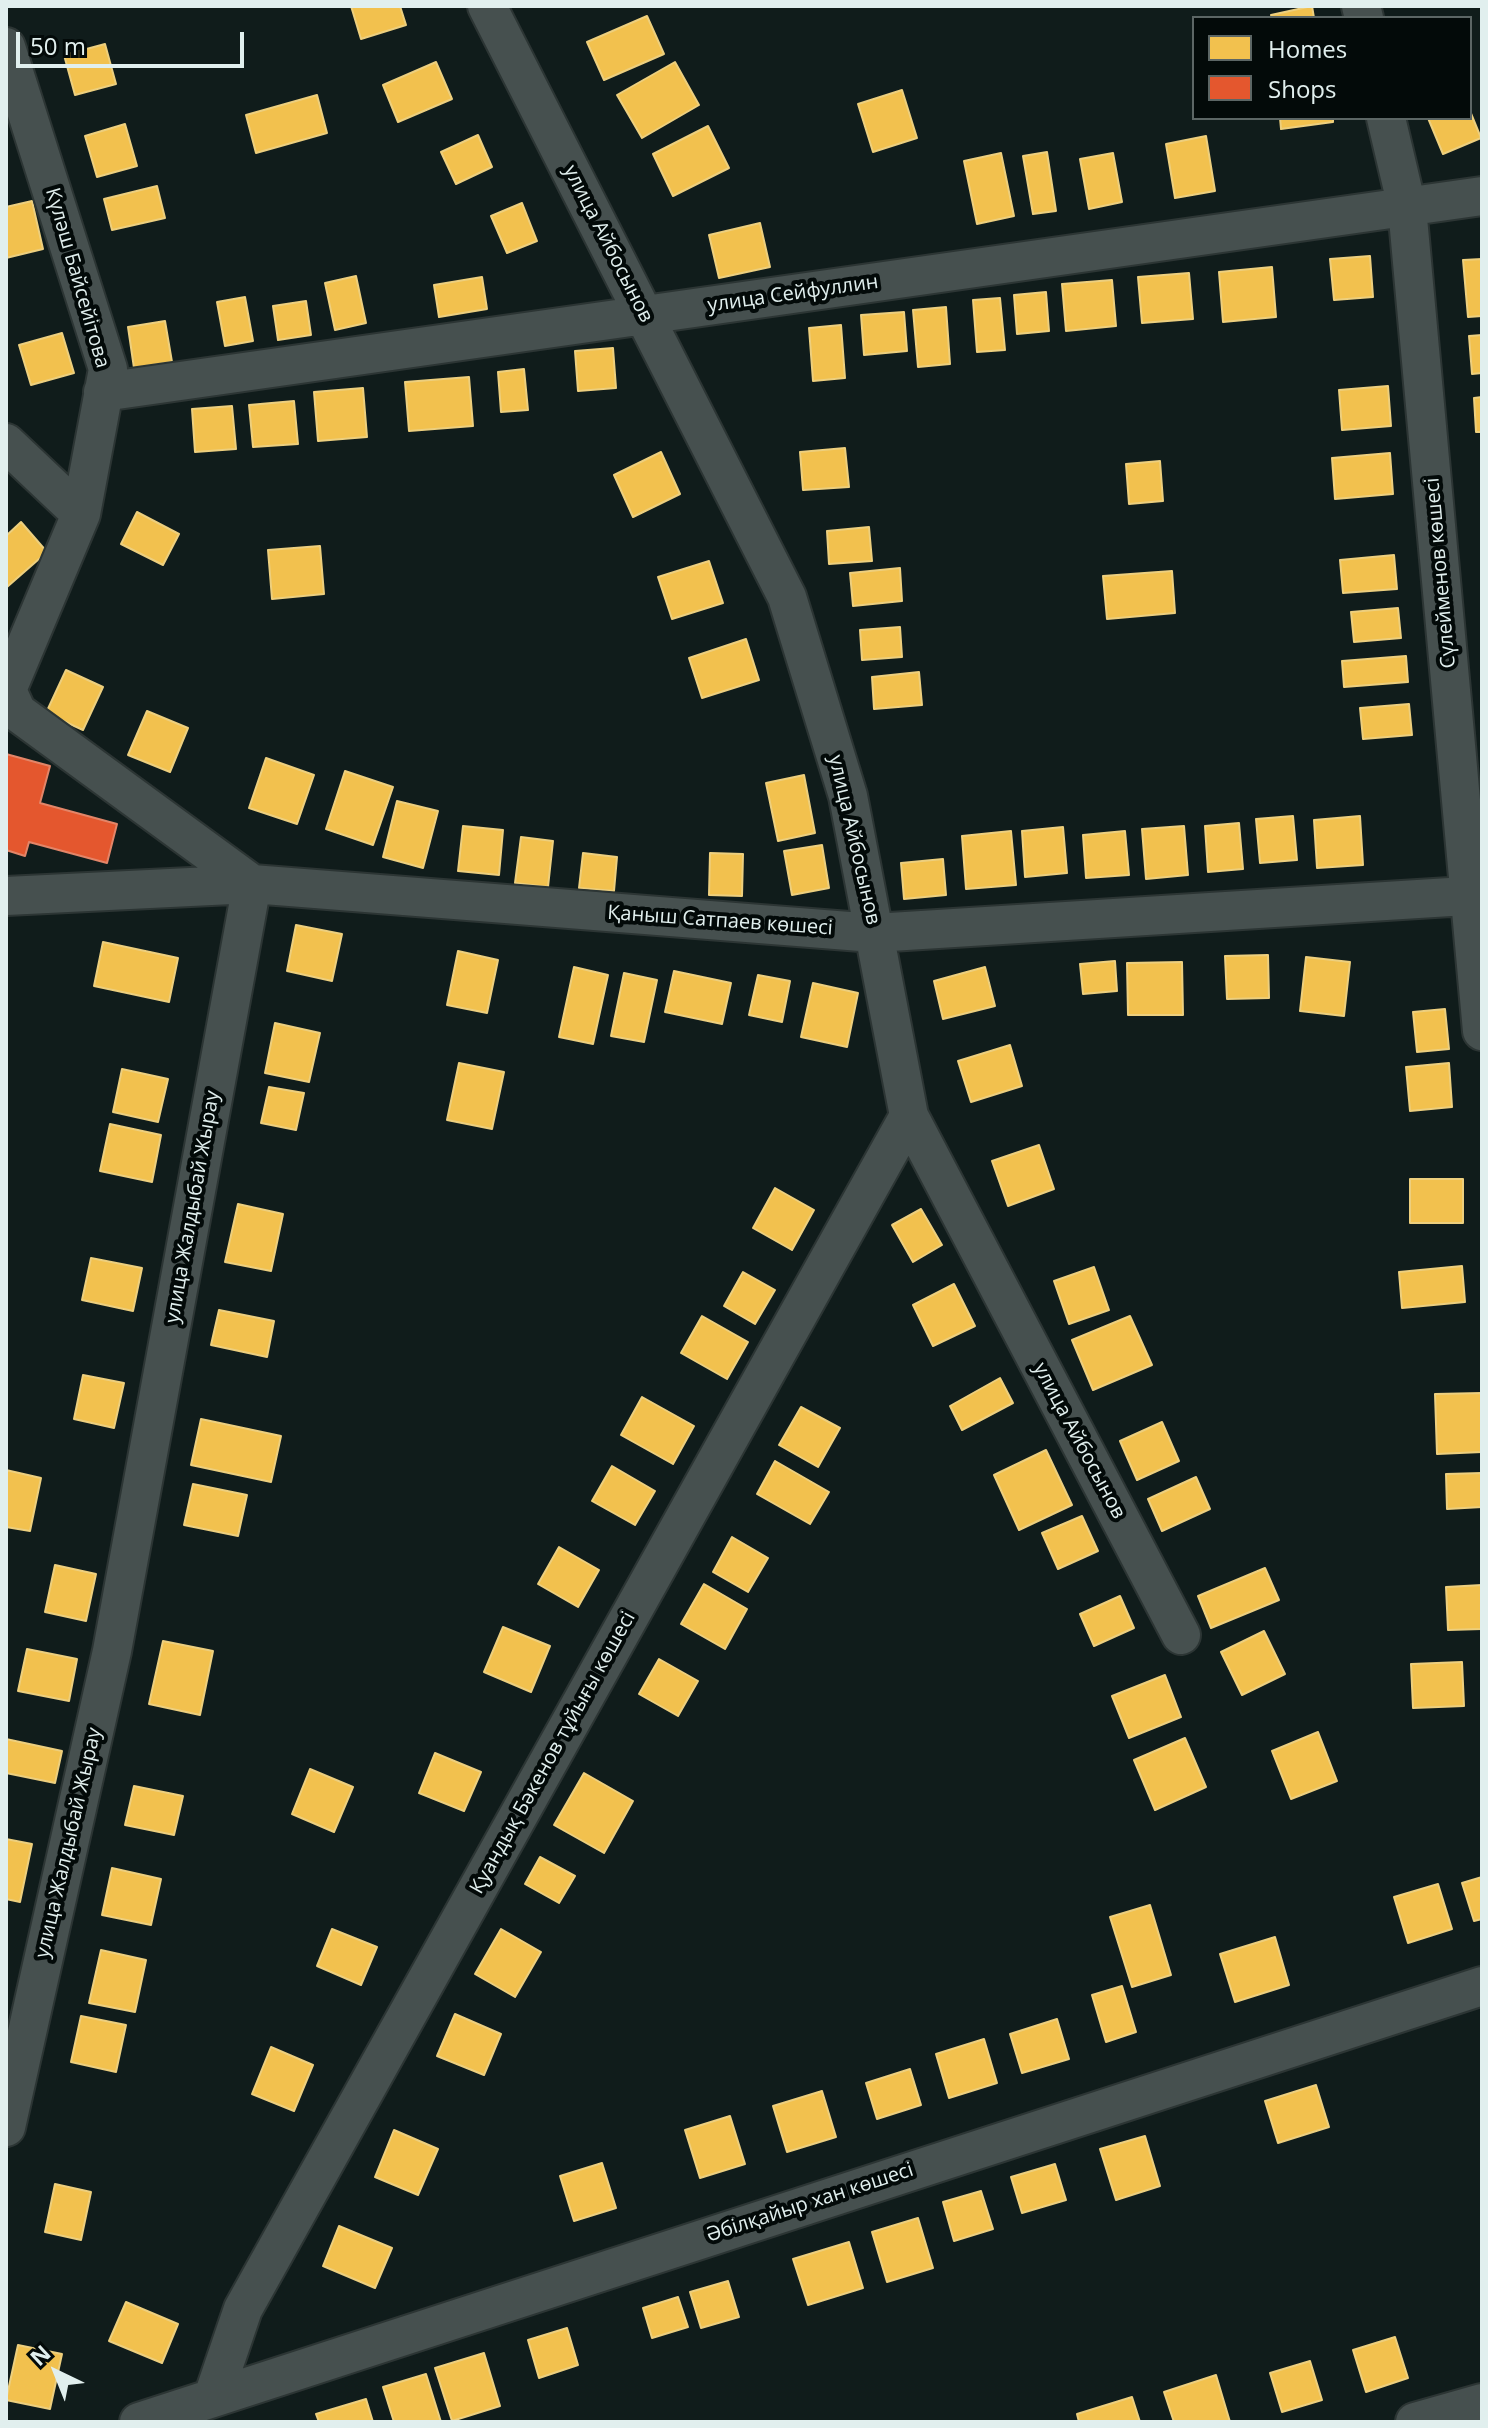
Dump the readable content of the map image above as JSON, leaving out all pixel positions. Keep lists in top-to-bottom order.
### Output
{
  "streets": {
    "street": [
      "улица Айбосынов",
      "Күләш Байсейітова",
      "улица Сейфуллин",
      "Сүлейменов көшесі",
      "Қаныш Сатпаев көшесі",
      "улица Жалдыбай Жырау",
      "Қуандық Бәкенов тұйығы көшесі",
      "Әбілқайыр хан көшесі"
    ]
  },
  "crossings": [
    ["улица Айбосынов", "улица Сейфуллин"],
    ["улица Айбосынов", "Қаныш Сатпаев көшесі"],
    ["улица Айбосынов", "Қуандық Бәкенов тұйығы көшесі"],
    ["Күләш Байсейітова", "улица Сейфуллин"],
    ["улица Сейфуллин", "Сүлейменов көшесі"],
    ["Сүлейменов көшесі", "Қаныш Сатпаев көшесі"],
    ["Қаныш Сатпаев көшесі", "улица Жалдыбай Жырау"],
    ["Қуандық Бәкенов тұйығы көшесі", "Әбілқайыр хан көшесі"]
  ],
  "legend": ["Homes", "Shops"],
  "scale_bar": "50 m",
  "north": "top left"
}
